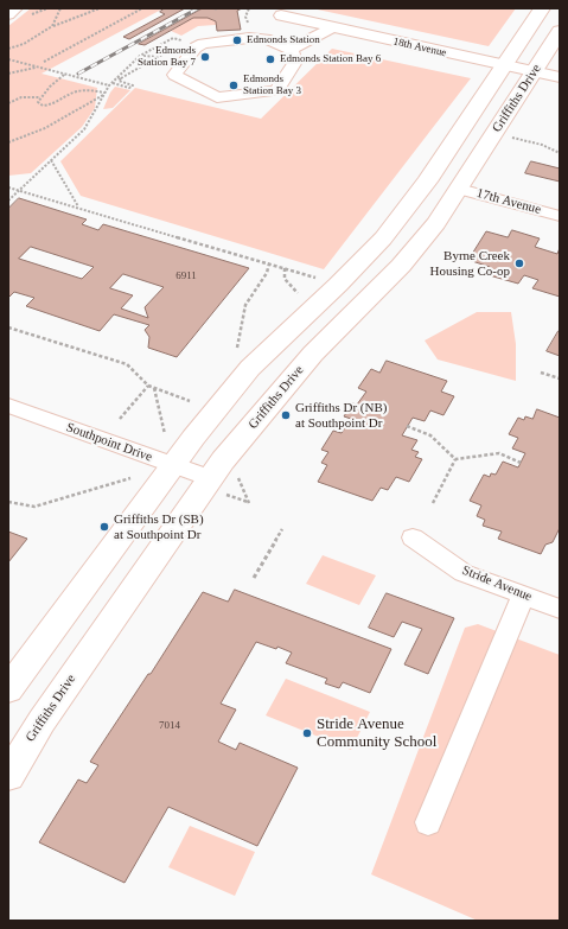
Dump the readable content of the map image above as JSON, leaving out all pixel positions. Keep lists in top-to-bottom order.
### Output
{
  "streets": {
    "main road": ["Griffiths Drive"],
    "street": [
      "18th Avenue",
      "17th Avenue",
      "Southpoint Drive",
      "Stride Avenue"
    ]
  },
  "crossings": [
    ["18th Avenue", "Griffiths Drive"],
    ["Griffiths Drive", "17th Avenue"],
    ["Griffiths Drive", "Southpoint Drive"]
  ],
  "places": [
    "Edmonds Station",
    "Edmonds Station Bay 7",
    "Edmonds Station Bay 6",
    "Edmonds Station Bay 3",
    "Byrne Creek Housing Co-op",
    "Griffiths Dr (NB) at Southpoint Dr",
    "Griffiths Dr (SB) at Southpoint Dr",
    "Stride Avenue Community School"
  ],
  "house_numbers": ["6911", "7014"]
}
